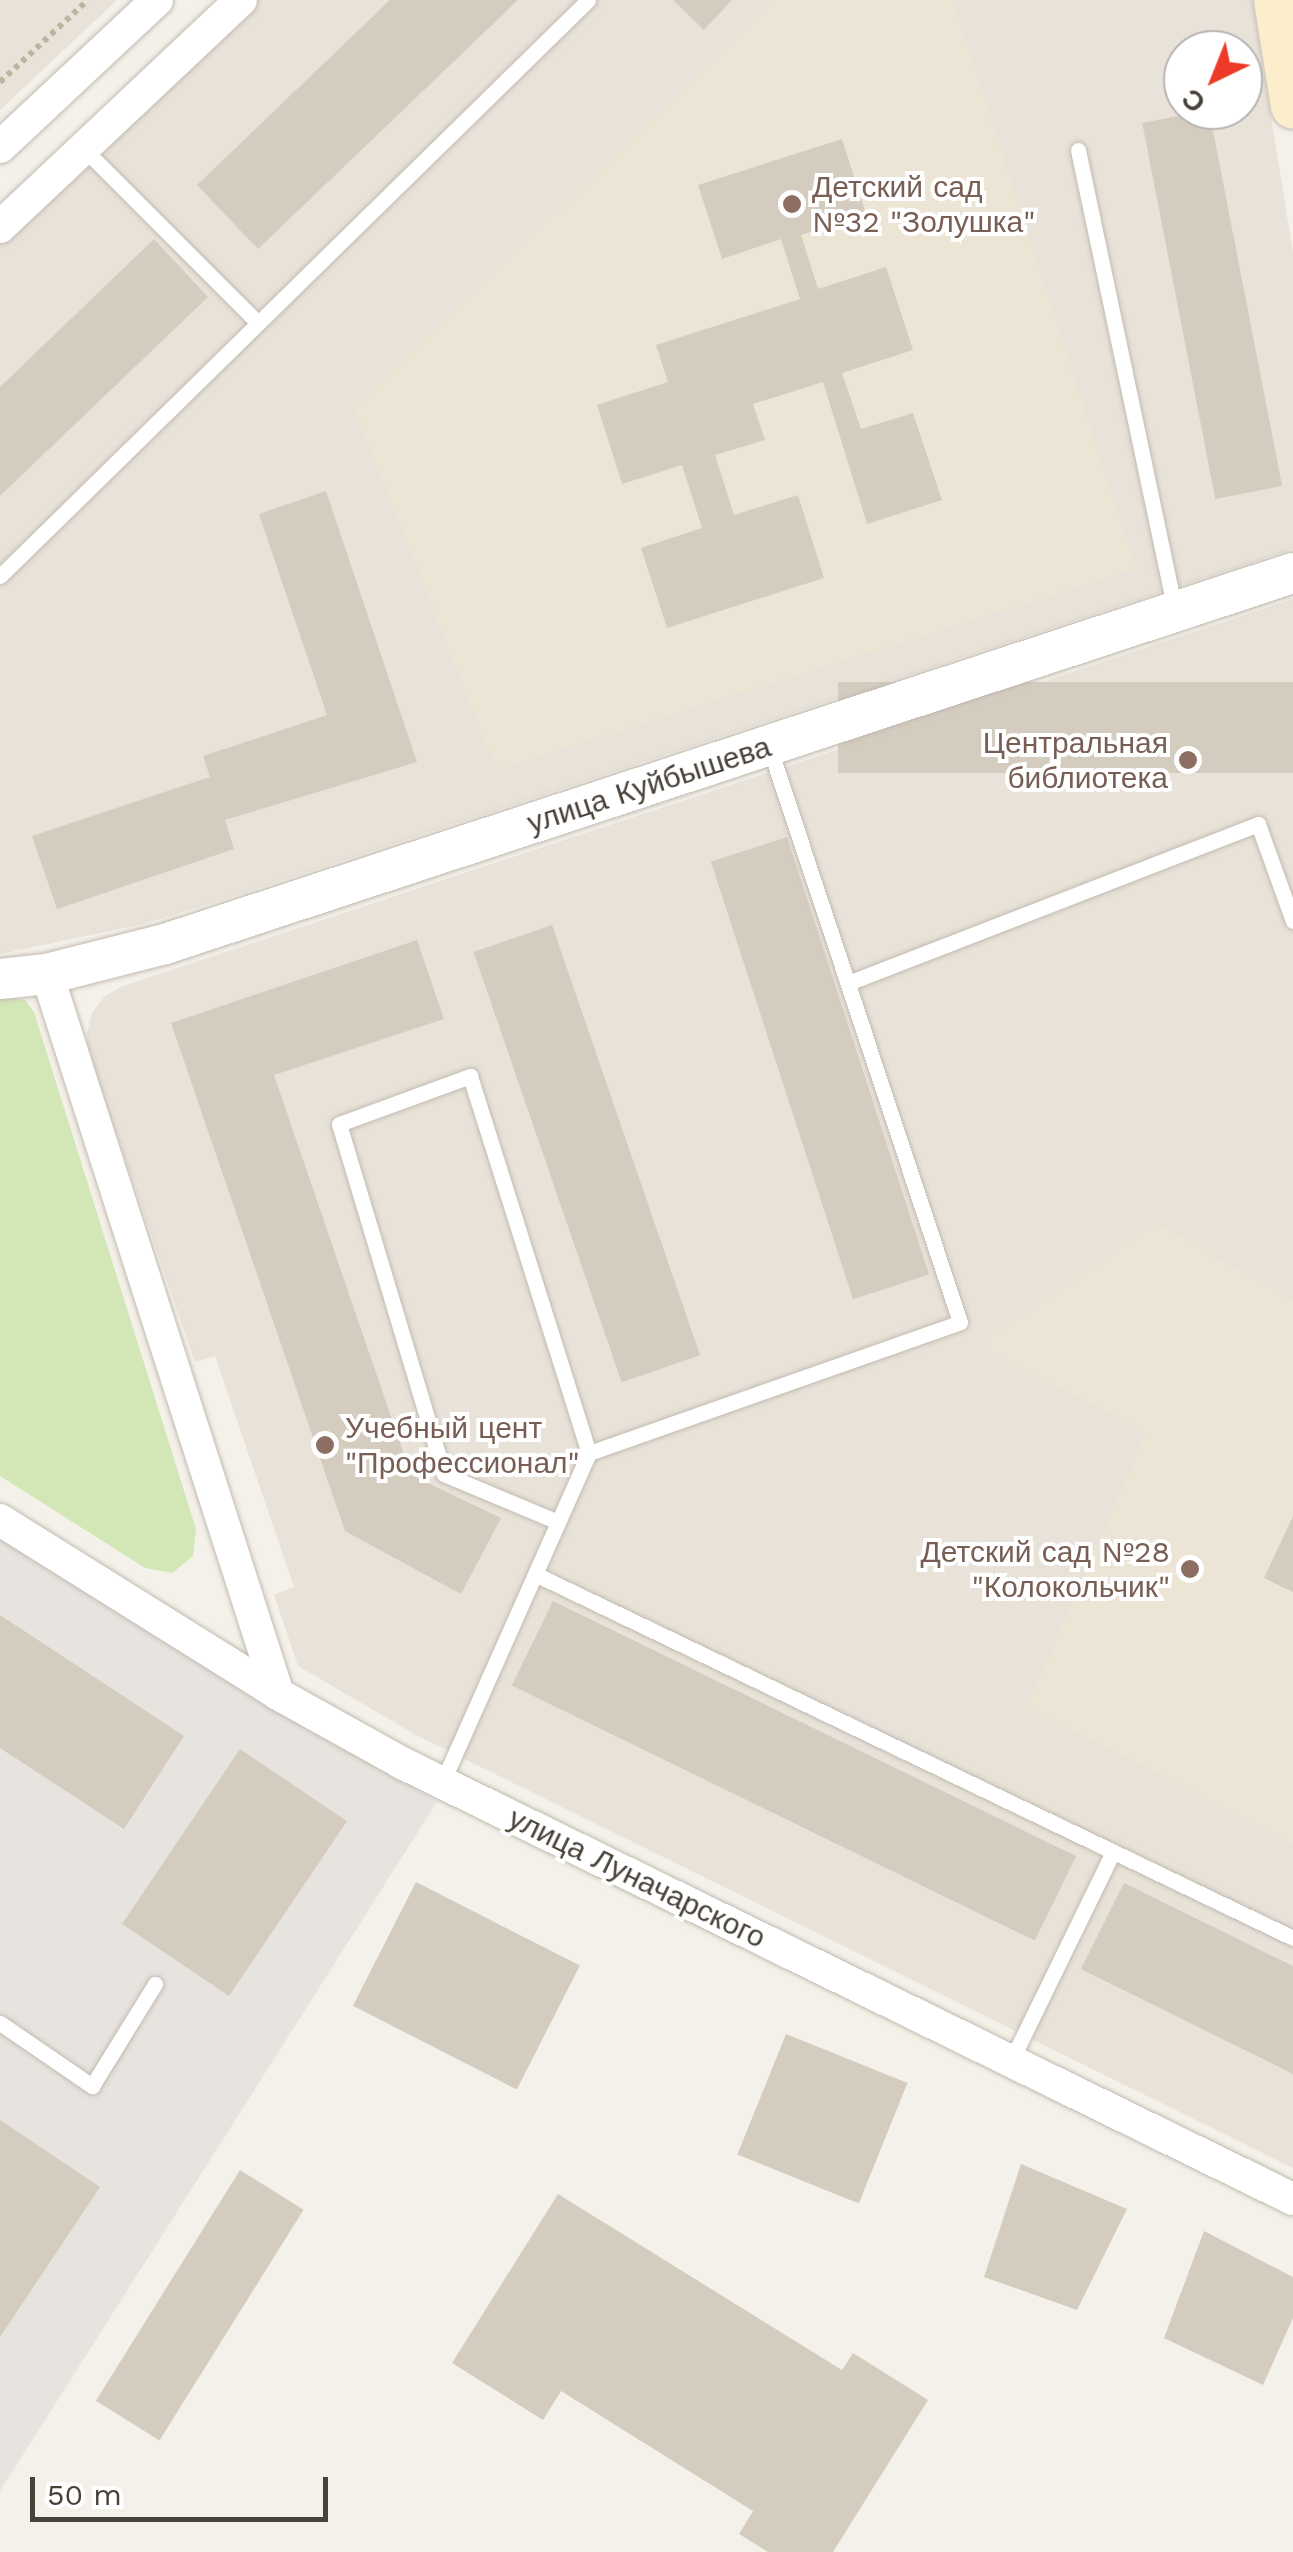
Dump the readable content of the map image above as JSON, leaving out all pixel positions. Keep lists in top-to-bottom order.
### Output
{
  "streets": {
    "street": ["улица Куйбышева", "улица Луначарского"]
  },
  "places": [
    "Детский сад №32 \"Золушка\"",
    "Центральная библиотека",
    "Учебный цент \"Профессионал\"",
    "Детский сад №28 \"Колокольчик\""
  ],
  "scale_bar": "50 m",
  "north": "bottom left"
}
